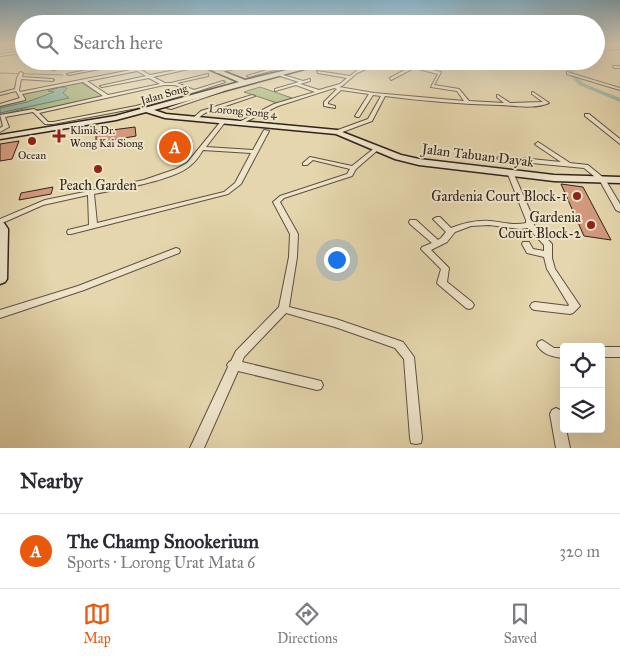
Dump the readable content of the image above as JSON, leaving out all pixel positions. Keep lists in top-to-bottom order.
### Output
{
  "streets": {
    "main road": ["Jalan Song", "Lorong Song 4", "Jalan Tabuan Dayak"]
  },
  "crossings": [
    ["Jalan Song", "Lorong Song 4"],
    ["Lorong Song 4", "Jalan Tabuan Dayak"]
  ],
  "places": {
    "health": ["Klinik Dr. Wong Kai Siong"],
    "other": [
      "Ocean",
      "Peach Garden",
      "Gardenia Court Block-1",
      "Gardenia Court Block-2"
    ]
  },
  "page": {
    "search": "Search here",
    "pins": "A",
    "heading": "Nearby",
    "list": [
      {
        "mark": "A",
        "name": "The Champ Snookerium",
        "note": "Sports · Lorong Urat Mata 6",
        "value": "320 m"
      }
    ],
    "nav": ["Map", "Directions", "Saved"]
  }
}
